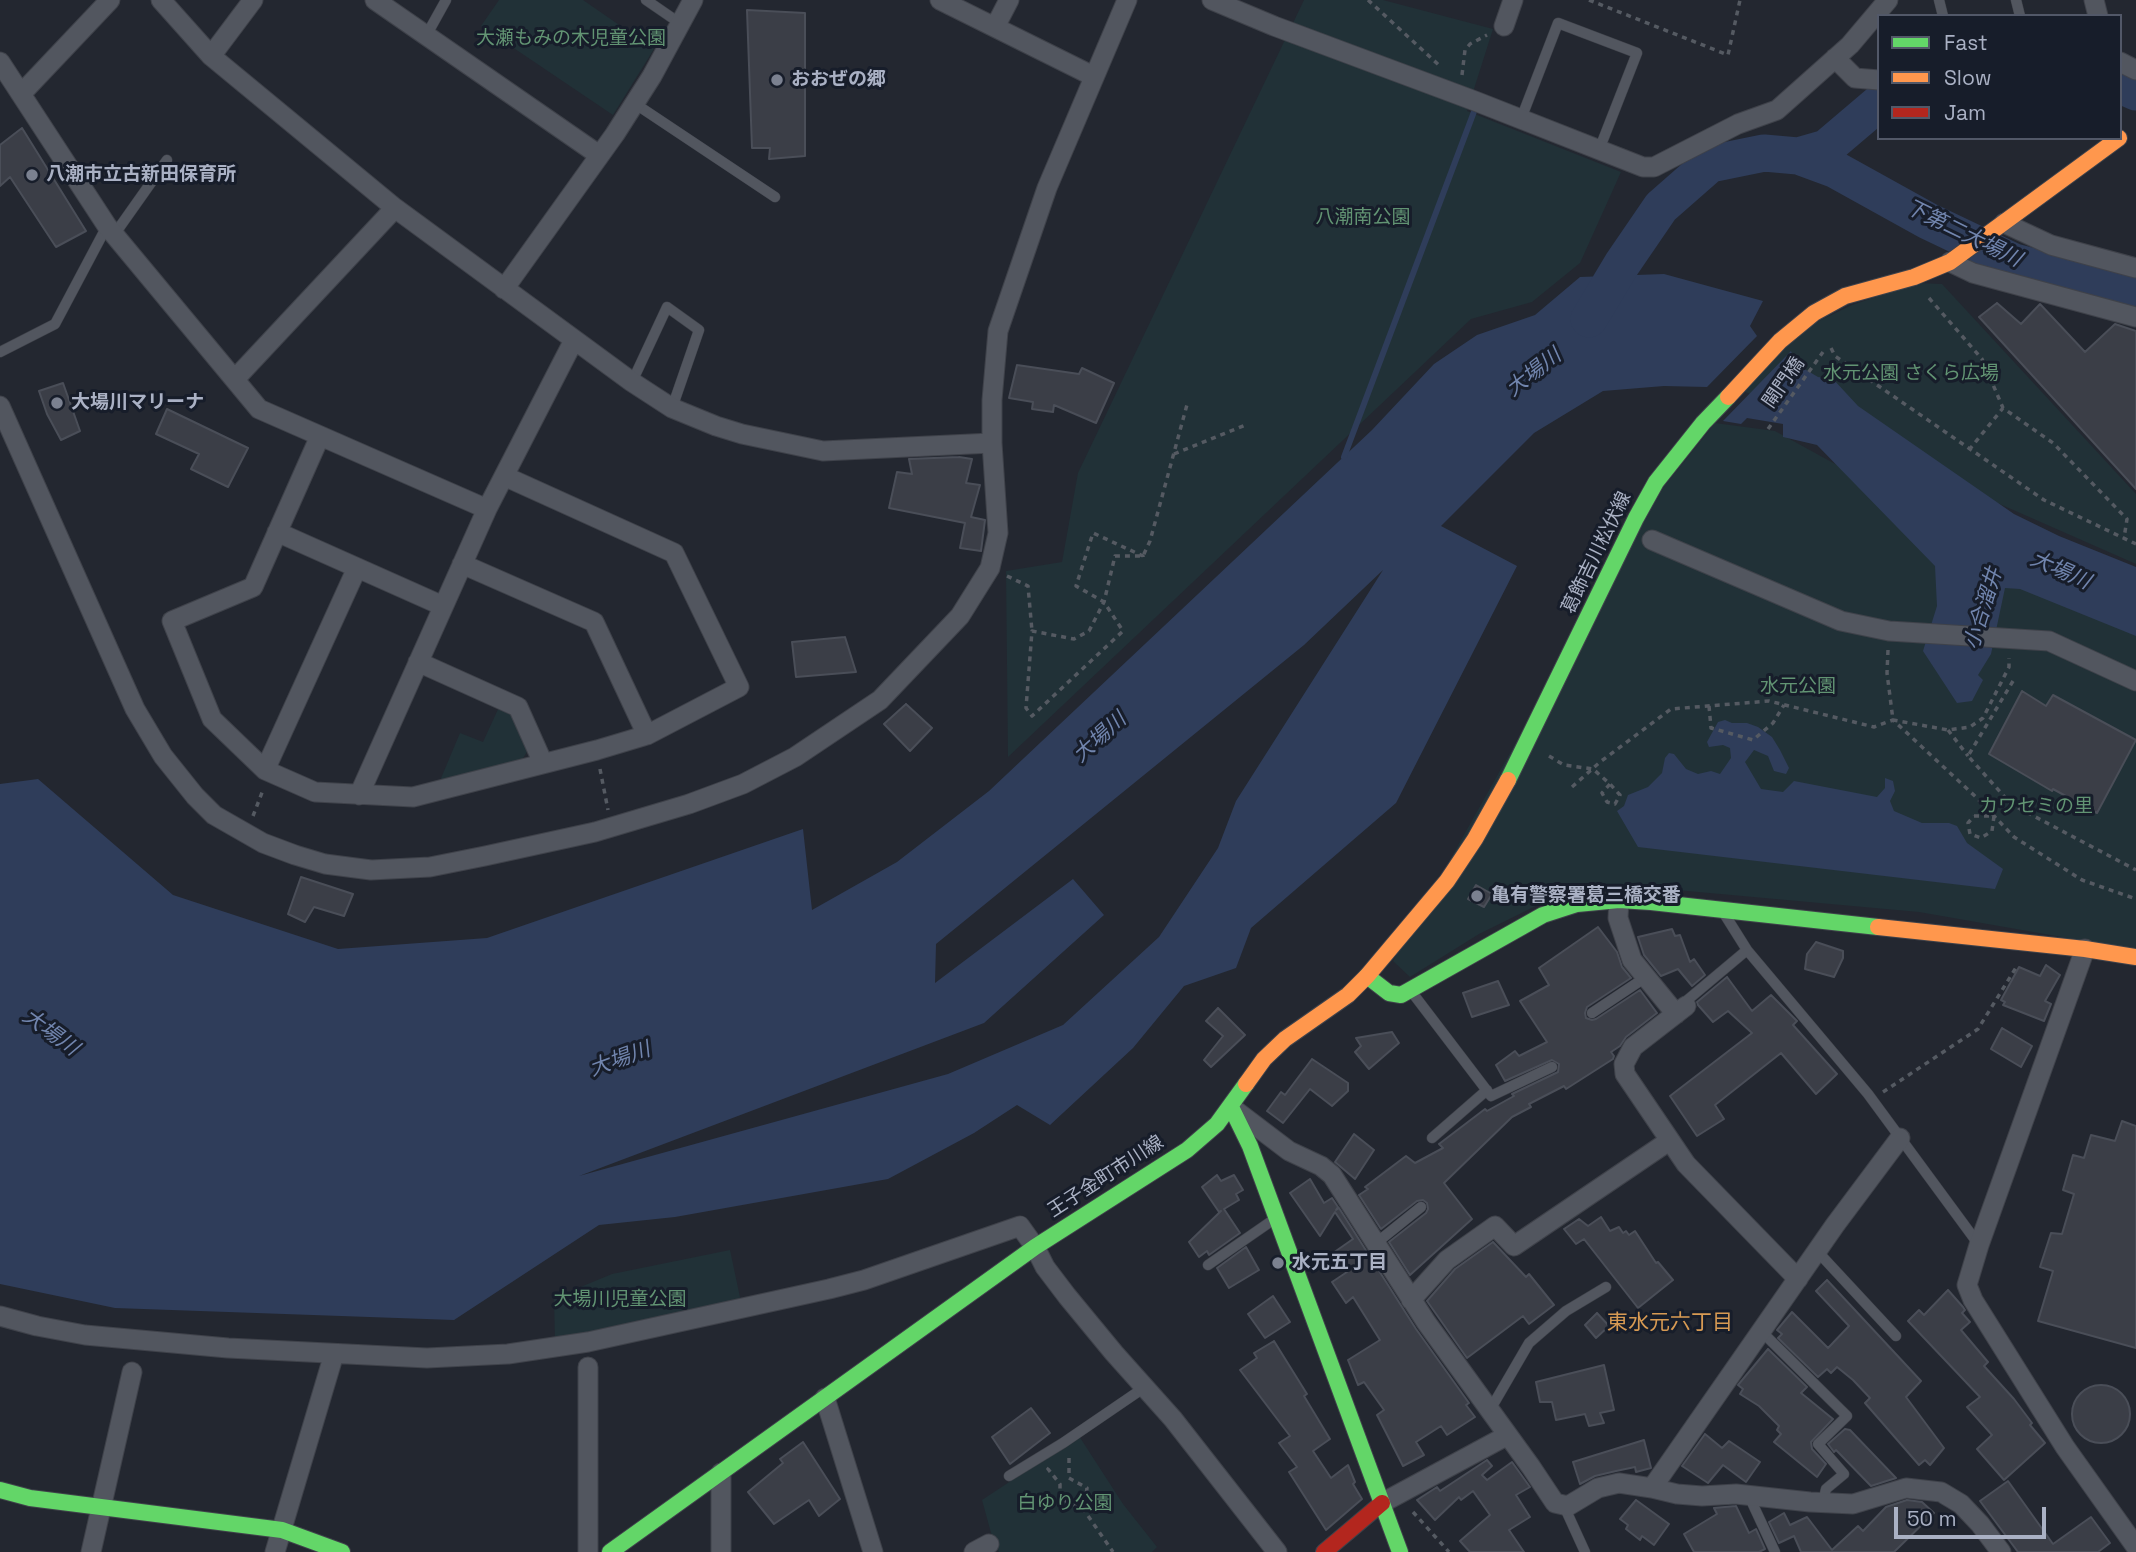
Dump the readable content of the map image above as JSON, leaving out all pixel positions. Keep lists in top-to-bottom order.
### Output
{
  "streets": {
    "main road": ["葛飾吉川松伏線", "王子金町市川線"],
    "path": ["閘門橋"]
  },
  "crossings": [
    ["葛飾吉川松伏線", "王子金町市川線"]
  ],
  "districts": ["東水元六丁目"],
  "water": ["下第二大場川", "大場川", "小合溜井"],
  "parks": [
    "大瀬もみの木児童公園",
    "八潮南公園",
    "水元公園 さくら広場",
    "水元公園",
    "カワセミの里",
    "大場川児童公園",
    "白ゆり公園"
  ],
  "places": [
    "おおぜの郷",
    "八潮市立古新田保育所",
    "大場川マリーナ",
    "亀有警察署葛三橋交番",
    "水元五丁目"
  ],
  "legend": ["Fast", "Slow", "Jam"],
  "scale_bar": "50 m"
}
